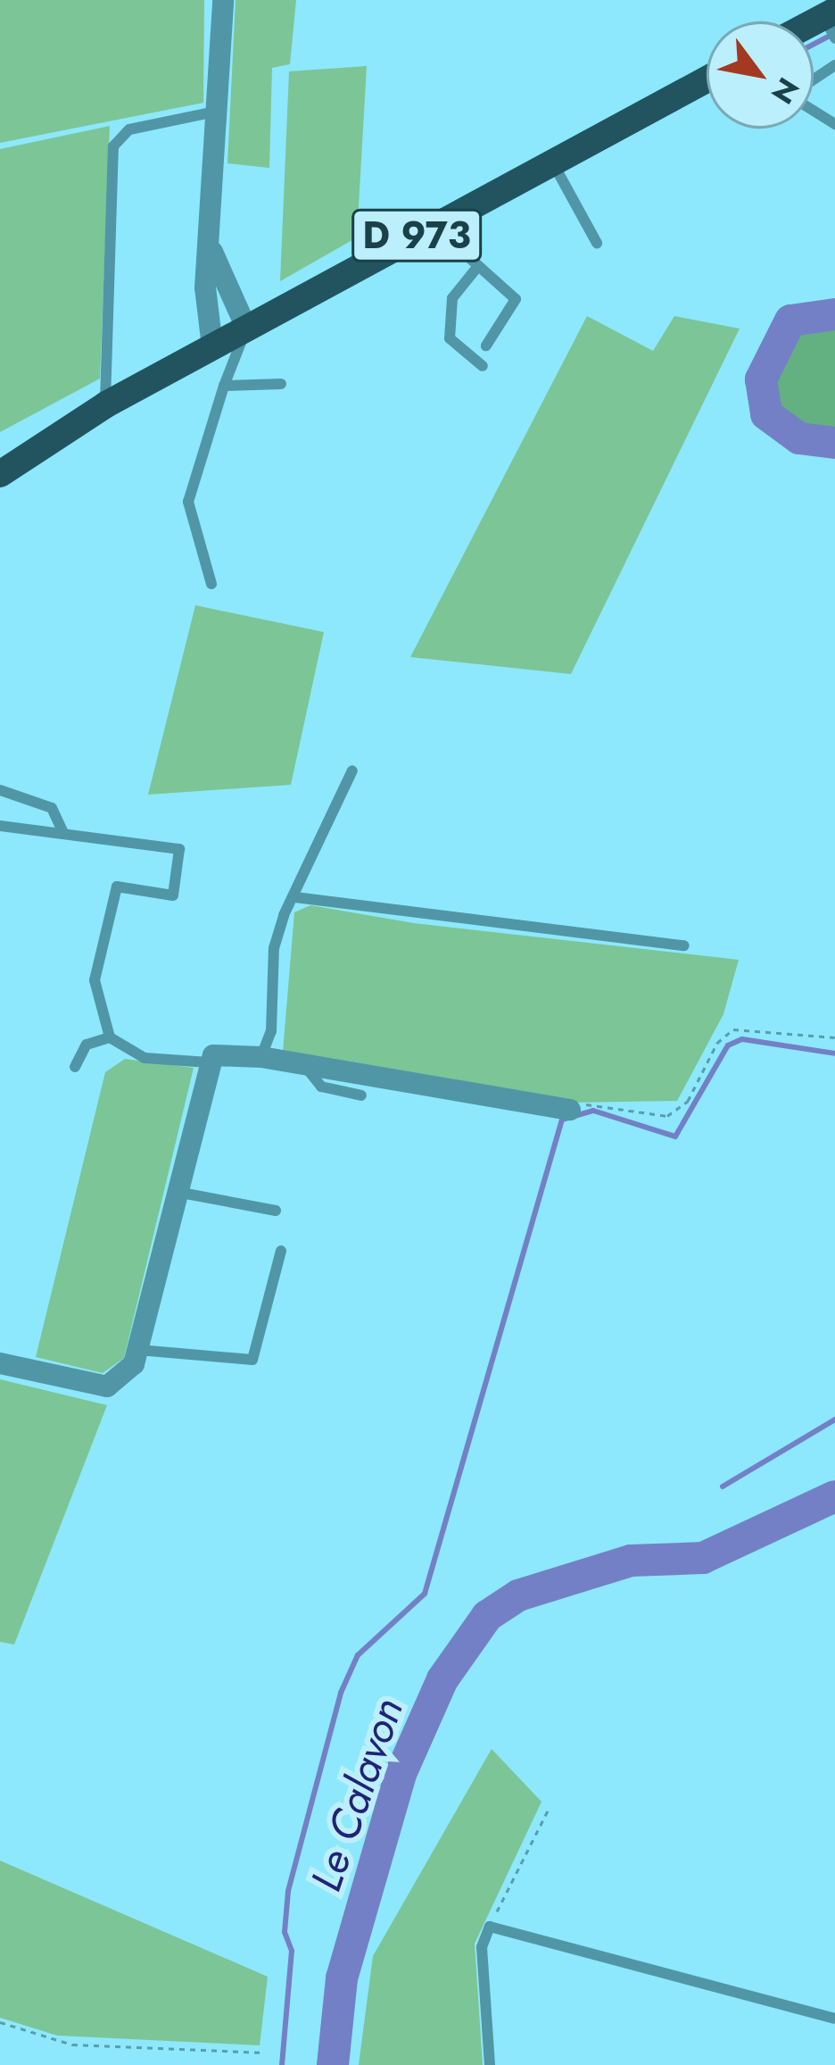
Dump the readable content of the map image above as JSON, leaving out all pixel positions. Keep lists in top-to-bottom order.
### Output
{
  "streets": {
    "main road": ["D 973"]
  },
  "water": ["Le Calavon"],
  "north": "bottom right"
}
